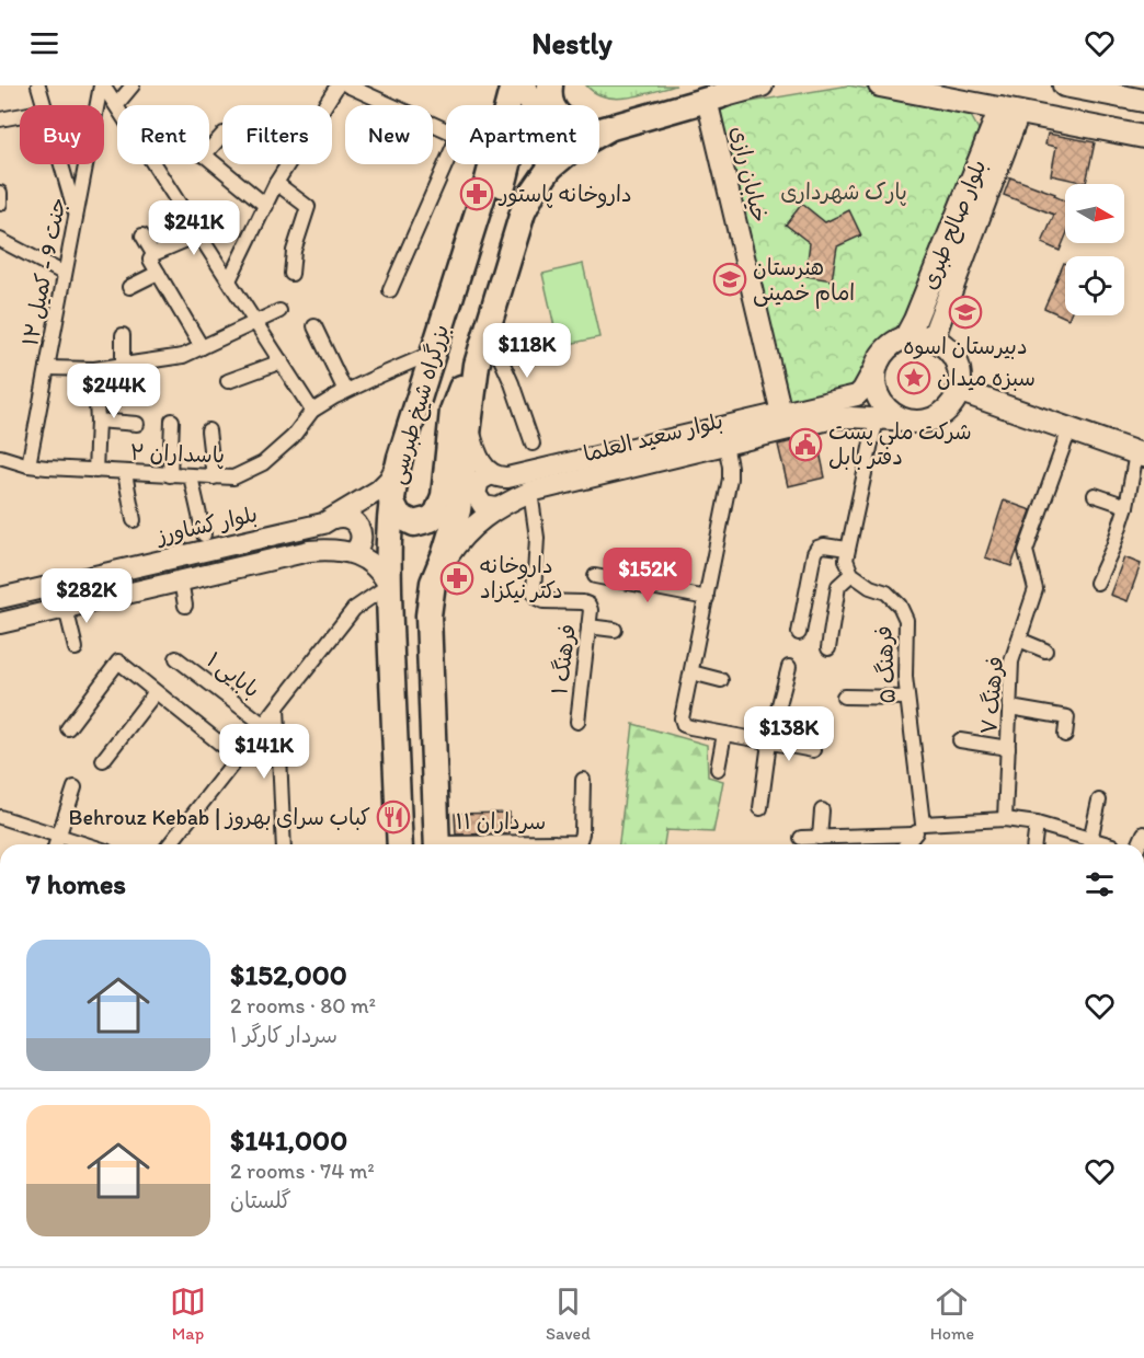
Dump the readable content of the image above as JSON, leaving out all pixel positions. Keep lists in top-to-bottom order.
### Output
{
  "streets": {
    "highway": ["بزرگراه شیخ طبرسی"],
    "main road": [
      "خیابان رازی",
      "بلوار صالح طبری",
      "بلوار سعید العلما",
      "بلوار کشاورز"
    ],
    "street": [
      "جنت 9 - کمیل ۱۲",
      "پاسداران ۲",
      "فرهنگ ۱",
      "فرهنگ ۵",
      "بابایی ۱",
      "فرهنگ ۷"
    ]
  },
  "crossings": [
    ["خیابان رازی", "بلوار سعید العلما"],
    ["بلوار صالح طبری", "بلوار سعید العلما"],
    ["جنت 9 - کمیل ۱۲", "پاسداران ۲"],
    ["بزرگراه شیخ طبرسی", "بلوار سعید العلما"],
    ["بزرگراه شیخ طبرسی", "پاسداران ۲"],
    ["بزرگراه شیخ طبرسی", "بلوار کشاورز"],
    ["بلوار سعید العلما", "فرهنگ ۱"]
  ],
  "parks": ["پارک شهرداری"],
  "places": {
    "pharmacy": ["داروخانه پاستور", "داروخانه دکتر نیکزاد"],
    "school or university": ["هنرستان امام خمینی", "دبیرستان اسوه"],
    "place": ["سبزه میدان"],
    "public building": ["شرکت ملی پست دفتر بابل"],
    "restaurant": ["Behrouz Kebab | کباب سرای بهروز"]
  },
  "north": "right",
  "page": {
    "header": "Nestly",
    "chip": [
      "Buy",
      "Rent",
      "Filters",
      "New",
      "Apartment"
    ],
    "price": [
      "$241K",
      "$118K",
      "$244K",
      "$152K",
      "$282K",
      "$138K",
      "$141K"
    ],
    "heading": "7 homes",
    "list": [
      {
        "name": "$152,000",
        "note": "2 rooms · 80 m² · سردار کارگر ۱"
      },
      {
        "name": "$141,000",
        "note": "2 rooms · 74 m² · گلستان"
      }
    ],
    "tabs": ["Map", "Saved", "Home"]
  }
}
